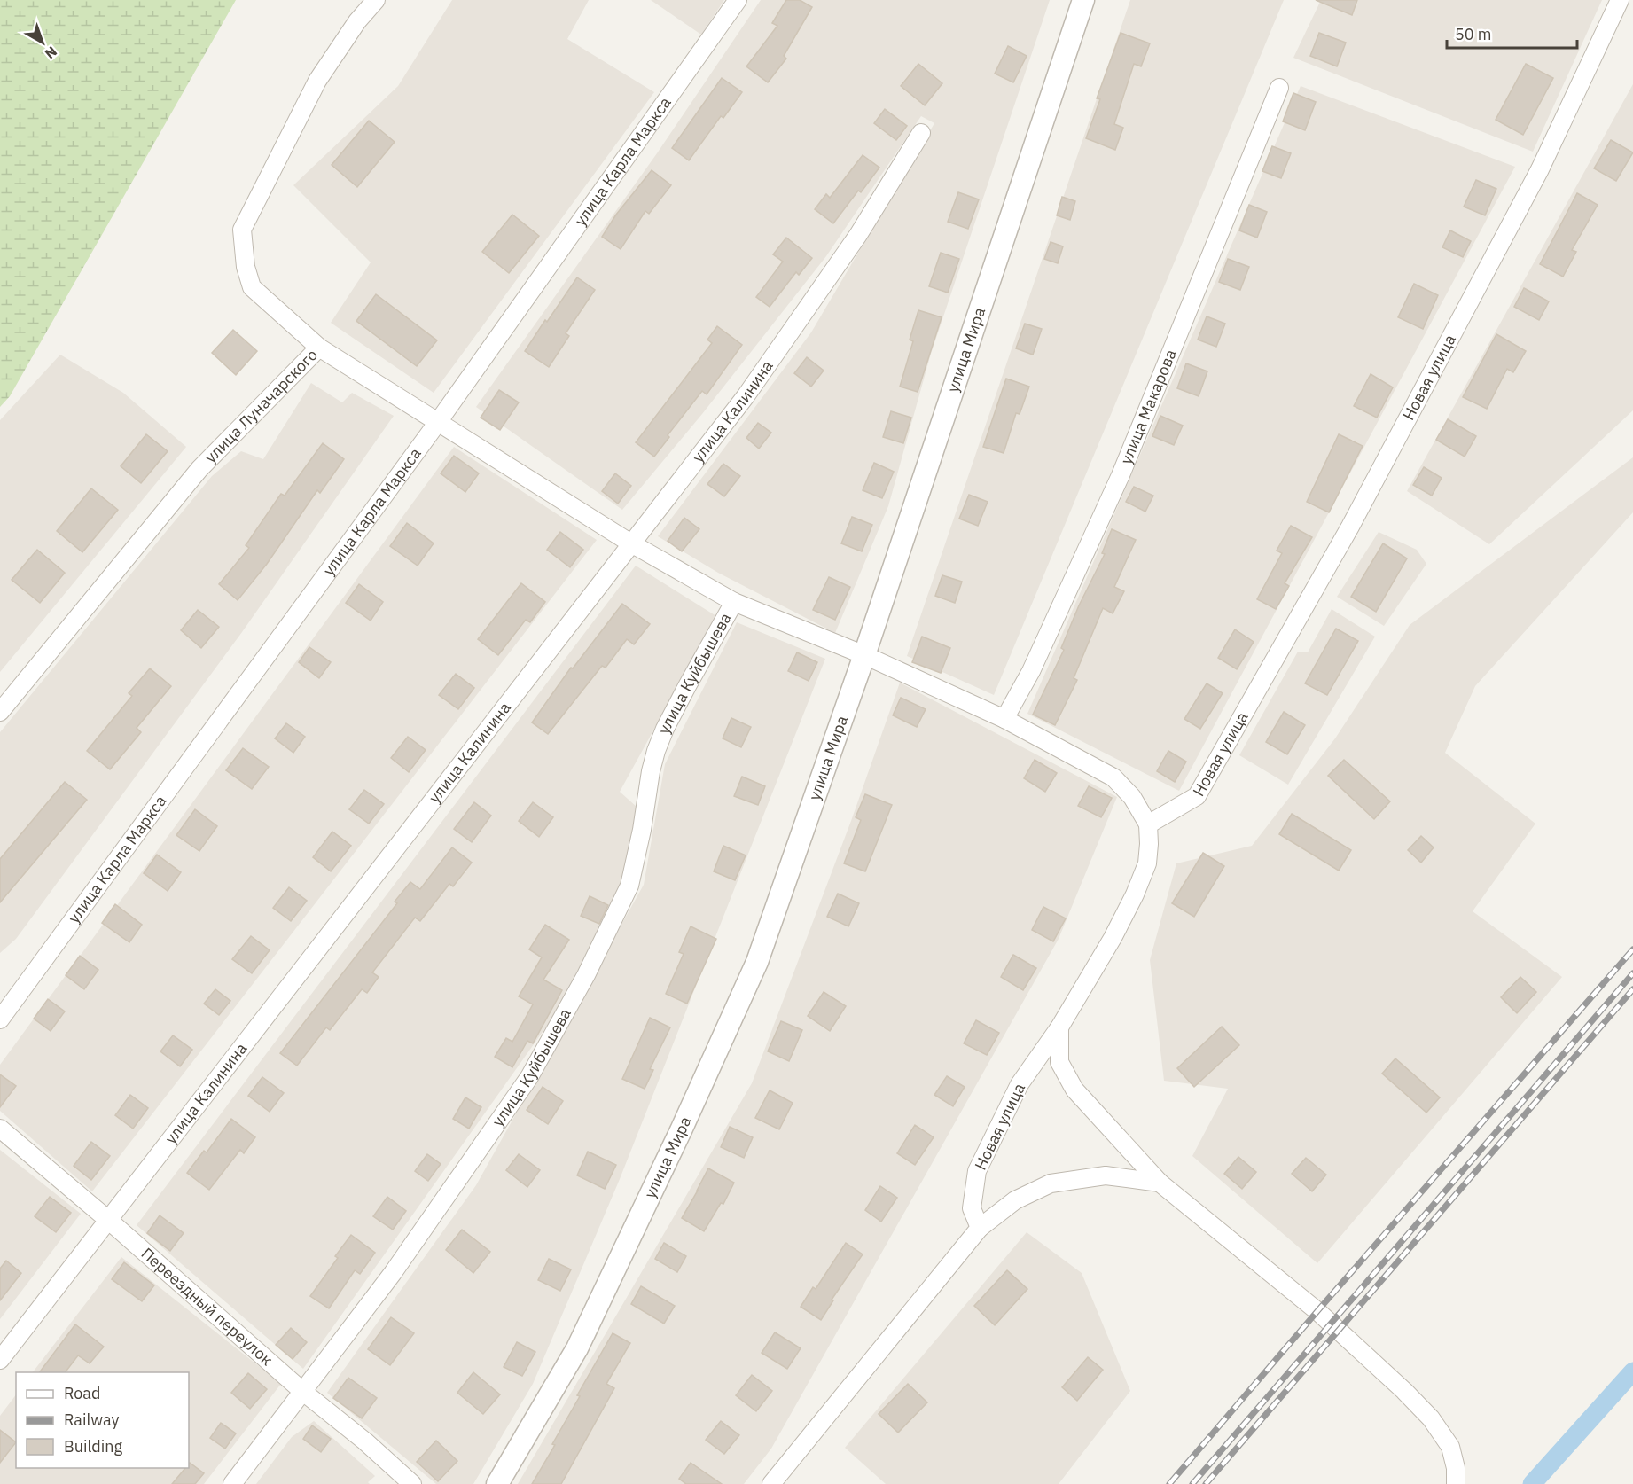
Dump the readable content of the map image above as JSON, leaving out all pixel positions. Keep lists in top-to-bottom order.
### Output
{
  "streets": {
    "street": [
      "улица Карла Маркса",
      "улица Мира",
      "Новая улица",
      "улица Луначарского",
      "улица Макарова",
      "улица Калинина",
      "улица Куйбышева",
      "Переездный переулок"
    ]
  },
  "crossings": [
    ["улица Калинина", "Переездный переулок"],
    ["улица Куйбышева", "Переездный переулок"]
  ],
  "legend": ["Road", "Railway", "Building"],
  "scale_bar": "50 m",
  "north": "bottom right"
}
